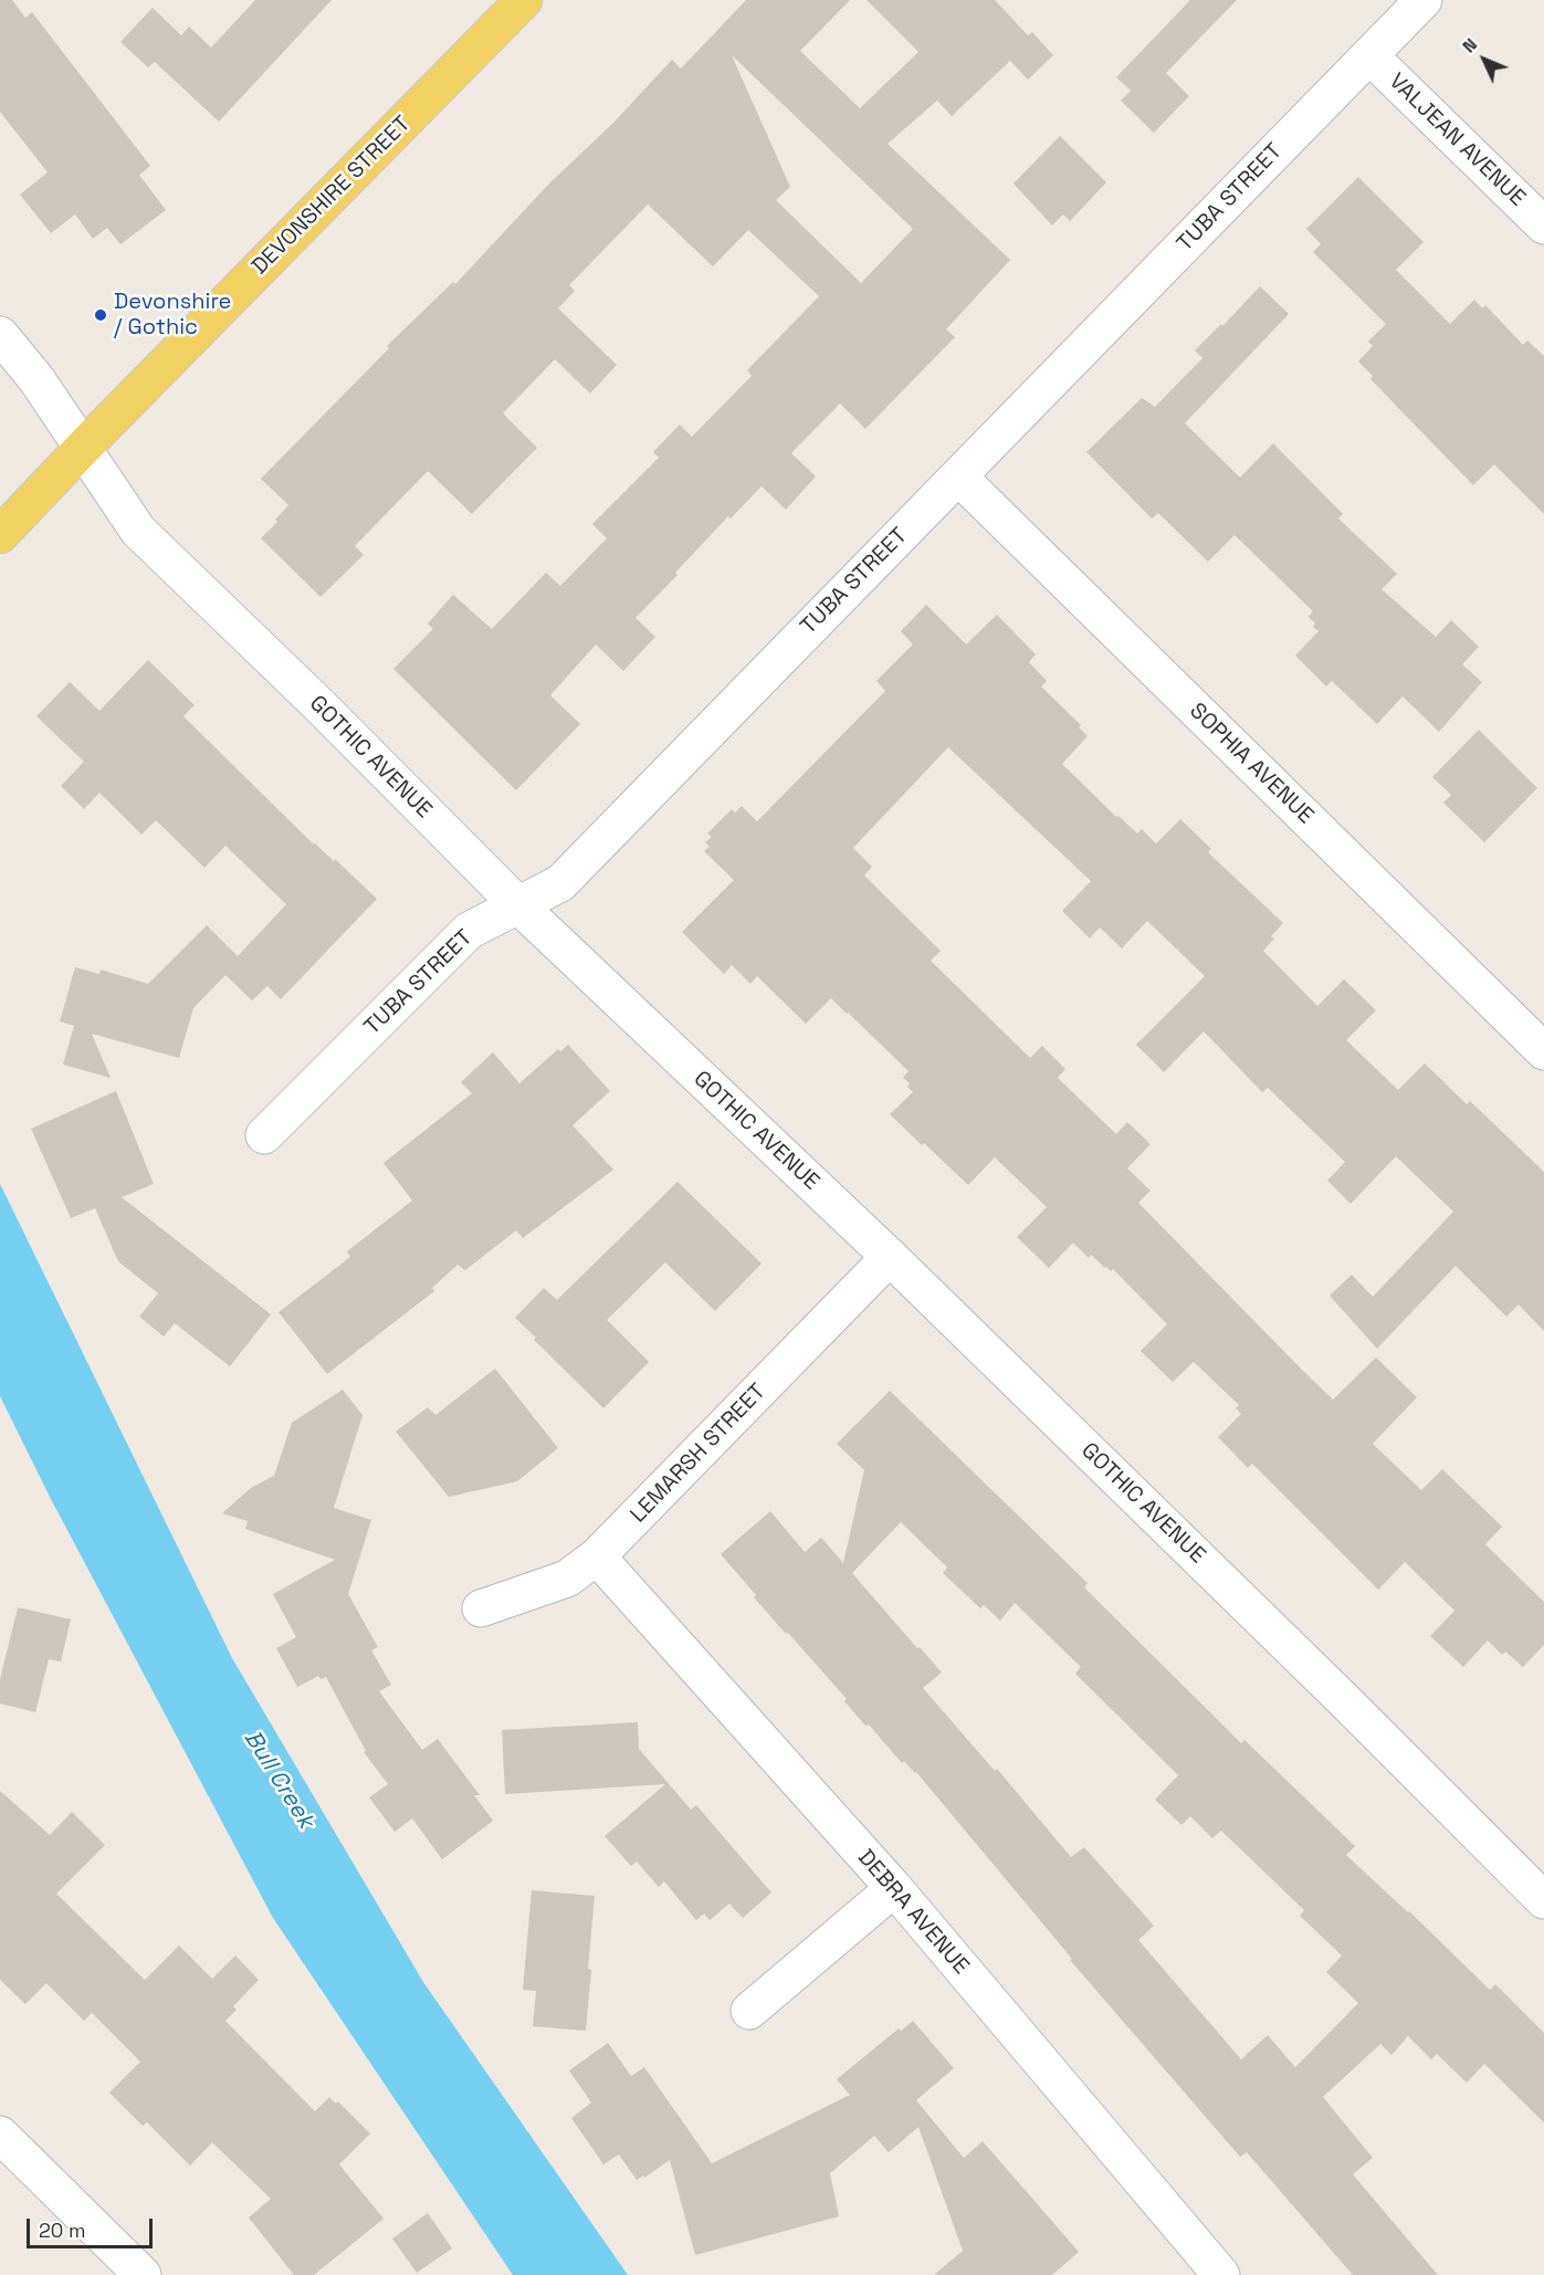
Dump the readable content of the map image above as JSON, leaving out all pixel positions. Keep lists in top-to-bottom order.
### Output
{
  "streets": {
    "main road": ["DEVONSHIRE STREET"],
    "street": [
      "VALJEAN AVENUE",
      "TUBA STREET",
      "GOTHIC AVENUE",
      "SOPHIA AVENUE",
      "LEMARSH STREET",
      "DEBRA AVENUE"
    ]
  },
  "crossings": [
    ["VALJEAN AVENUE", "TUBA STREET"],
    ["DEVONSHIRE STREET", "GOTHIC AVENUE"],
    ["TUBA STREET", "GOTHIC AVENUE"],
    ["TUBA STREET", "SOPHIA AVENUE"],
    ["GOTHIC AVENUE", "LEMARSH STREET"],
    ["LEMARSH STREET", "DEBRA AVENUE"]
  ],
  "water": ["Bull Creek"],
  "places": ["Devonshire / Gothic"],
  "scale_bar": "20 m",
  "north": "top left"
}
